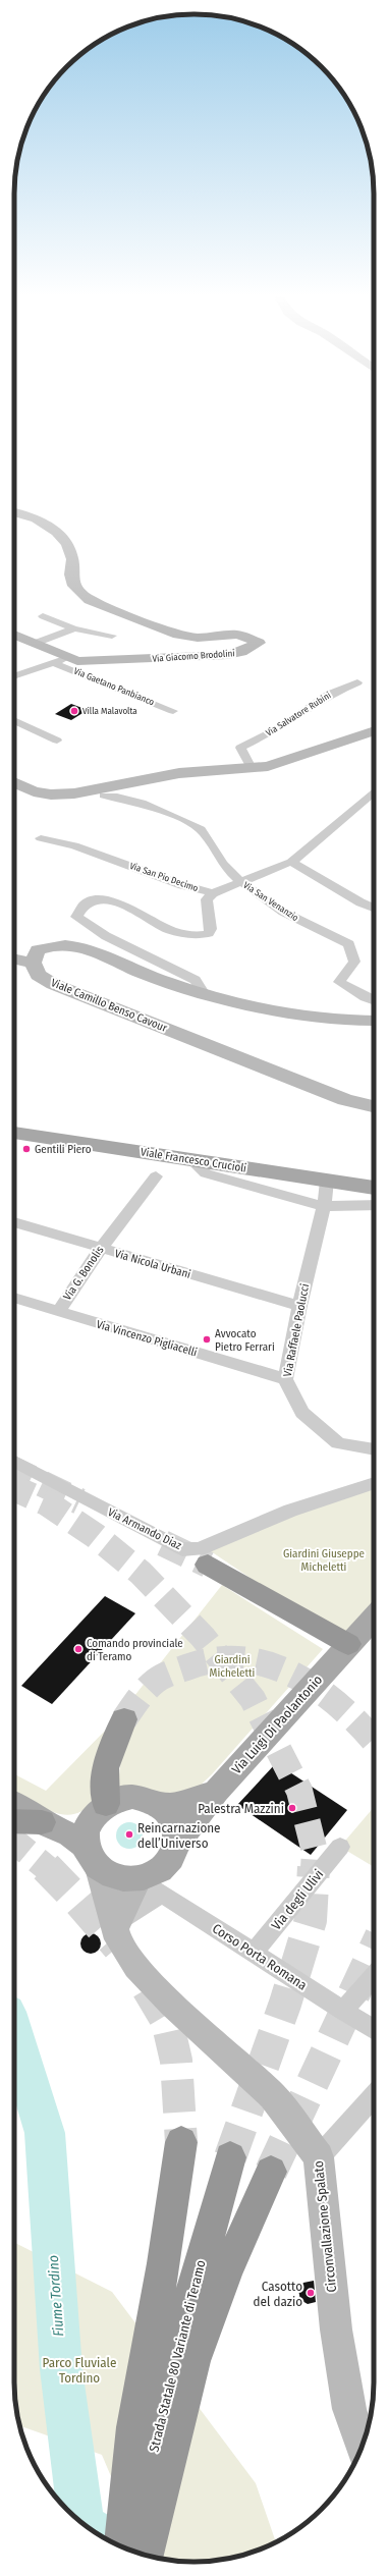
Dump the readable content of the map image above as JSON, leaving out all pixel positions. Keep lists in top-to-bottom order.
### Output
{
  "streets": {
    "highway": ["Strada Statale 80 Variante di Teramo"],
    "main road": [
      "Via Giacomo Brodolini",
      "Viale Camillo Benso Cavour",
      "Viale Francesco Crucioli",
      "Via Luigi Di Paolantonio",
      "Circonvallazione Spalato"
    ],
    "street": [
      "Via Gaetano Panbianco",
      "Via Salvatore Rubini",
      "Via San Pio Decimo",
      "Via San Venanzio",
      "Via Nicola Urbani",
      "Via G. Bonolis",
      "Via Raffaele Paolucci",
      "Via Vincenzo Pigliacelli",
      "Via Armando Diaz",
      "Via degli Ulivi",
      "Corso Porta Romana"
    ]
  },
  "crossings": [
    ["Via Giacomo Brodolini", "Via Gaetano Panbianco"],
    ["Via San Pio Decimo", "Via San Venanzio"],
    ["Viale Francesco Crucioli", "Via Raffaele Paolucci"],
    ["Via Nicola Urbani", "Via G. Bonolis"],
    ["Via Nicola Urbani", "Via Raffaele Paolucci"],
    ["Via G. Bonolis", "Via Vincenzo Pigliacelli"],
    ["Via Raffaele Paolucci", "Via Vincenzo Pigliacelli"],
    ["Via Luigi Di Paolantonio", "Corso Porta Romana"],
    ["Via Luigi Di Paolantonio", "Circonvallazione Spalato"],
    ["Via degli Ulivi", "Corso Porta Romana"],
    ["Corso Porta Romana", "Circonvallazione Spalato"]
  ],
  "water": ["Fiume Tordino"],
  "parks": ["Giardini Giuseppe Micheletti", "Giardini Micheletti", "Parco Fluviale Tordino"],
  "places": [
    "Villa Malavolta",
    "Gentili Piero",
    "Avvocato Pietro Ferrari",
    "Comando provinciale di Teramo",
    "Palestra Mazzini",
    "Reincarnazione dell’Universo",
    "Casotto del dazio"
  ]
}
